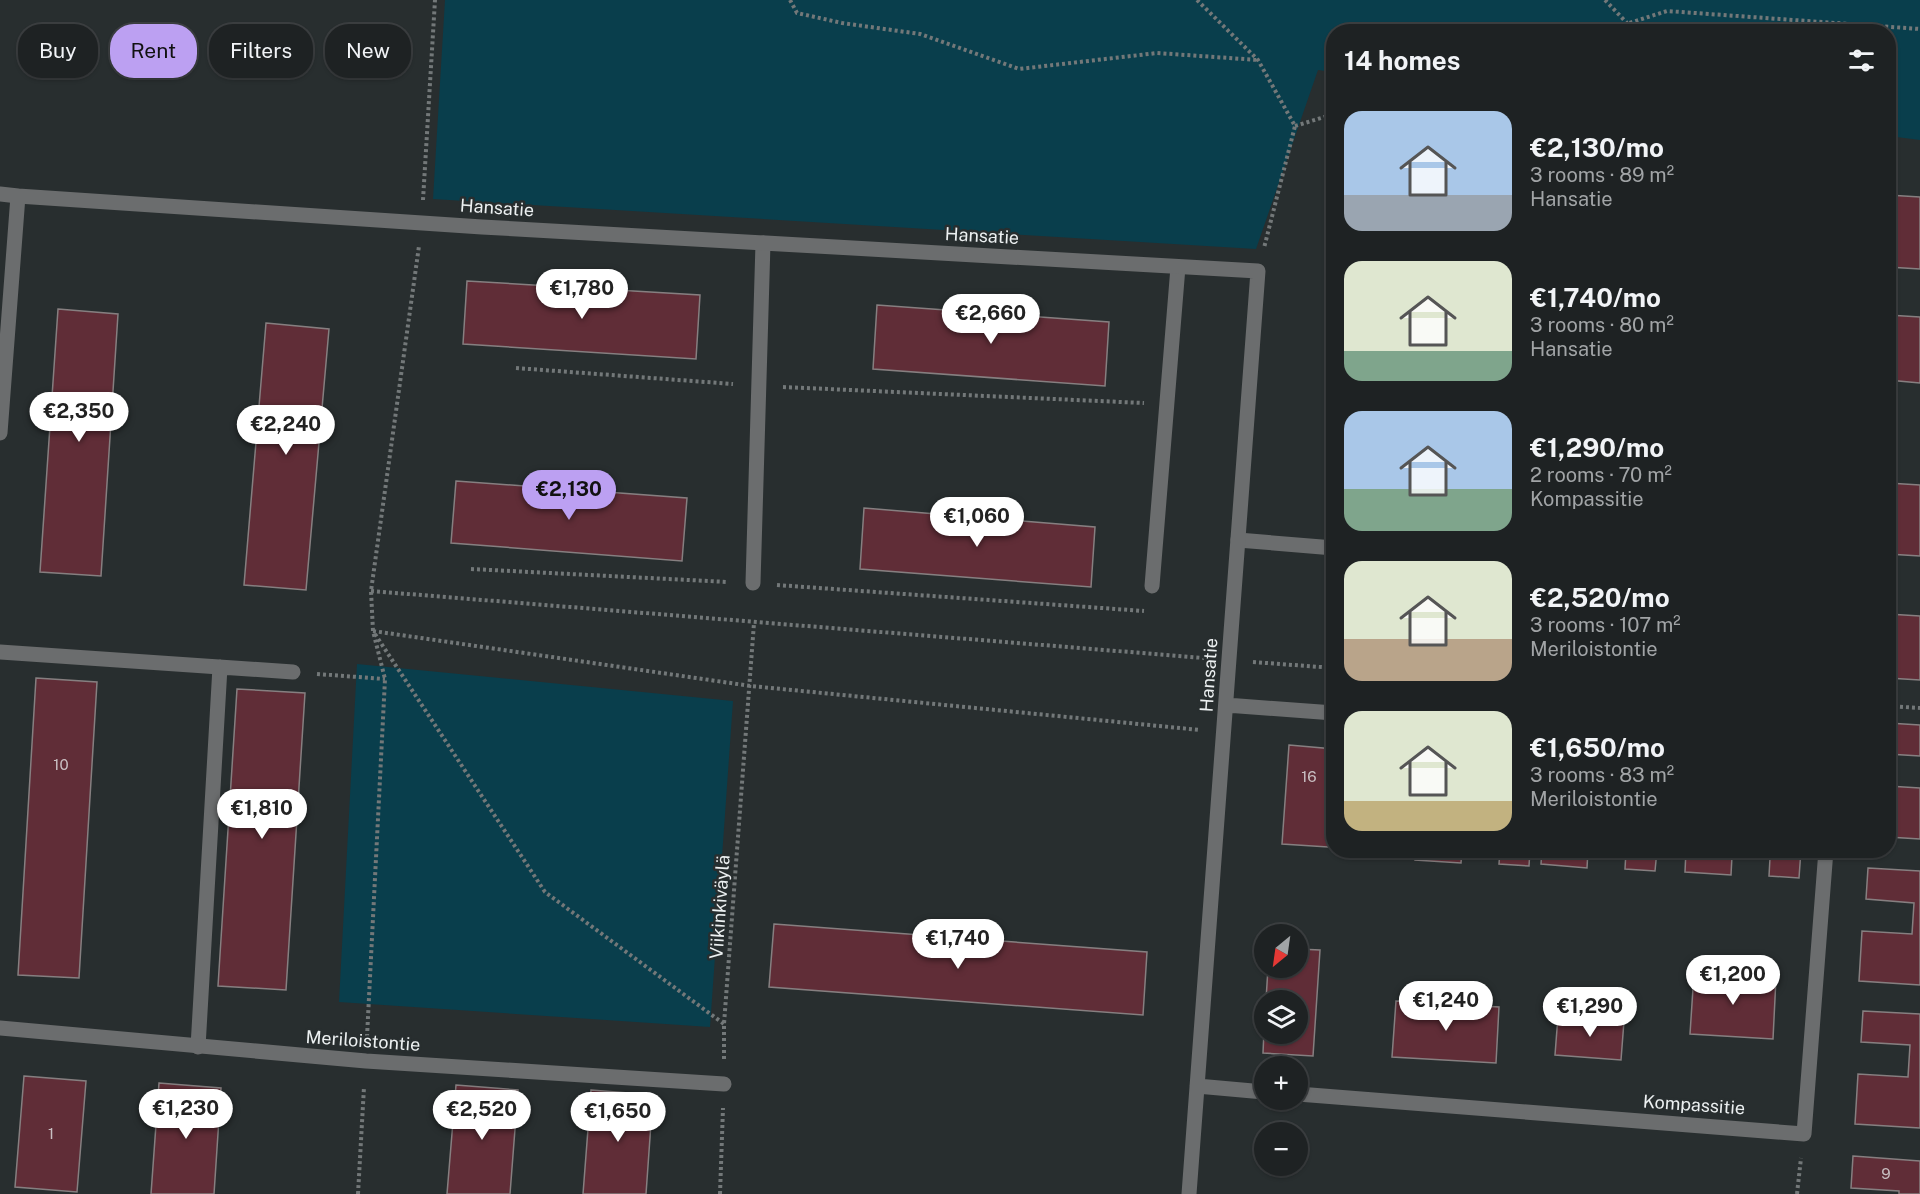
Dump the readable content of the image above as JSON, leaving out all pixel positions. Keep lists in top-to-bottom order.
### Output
{
  "streets": {
    "street": ["Hansatie", "Meriloistontie", "Kompassitie"],
    "path": ["Viikinkiväylä"]
  },
  "crossings": [
    ["Viikinkiväylä", "Meriloistontie"]
  ],
  "house_numbers": [
    "10",
    "16",
    "1",
    "9"
  ],
  "north": "bottom left",
  "page": {
    "chip": [
      "Buy",
      "Rent",
      "Filters",
      "New"
    ],
    "heading": "14 homes",
    "list": [
      {
        "name": "€2,130/mo",
        "note": "3 rooms · 89 m² · Hansatie"
      },
      {
        "name": "€1,740/mo",
        "note": "3 rooms · 80 m² · Hansatie"
      },
      {
        "name": "€1,290/mo",
        "note": "2 rooms · 70 m² · Kompassitie"
      },
      {
        "name": "€2,520/mo",
        "note": "3 rooms · 107 m² · Meriloistontie"
      },
      {
        "name": "€1,650/mo",
        "note": "3 rooms · 83 m² · Meriloistontie"
      }
    ],
    "price": [
      "€1,780",
      "€2,660",
      "€2,350",
      "€2,240",
      "€2,130",
      "€1,060",
      "€1,810",
      "€1,740",
      "€1,200",
      "€1,240",
      "€1,290",
      "€1,230",
      "€2,520",
      "€1,650"
    ],
    "map_buttons": ["+", "−"]
  }
}
